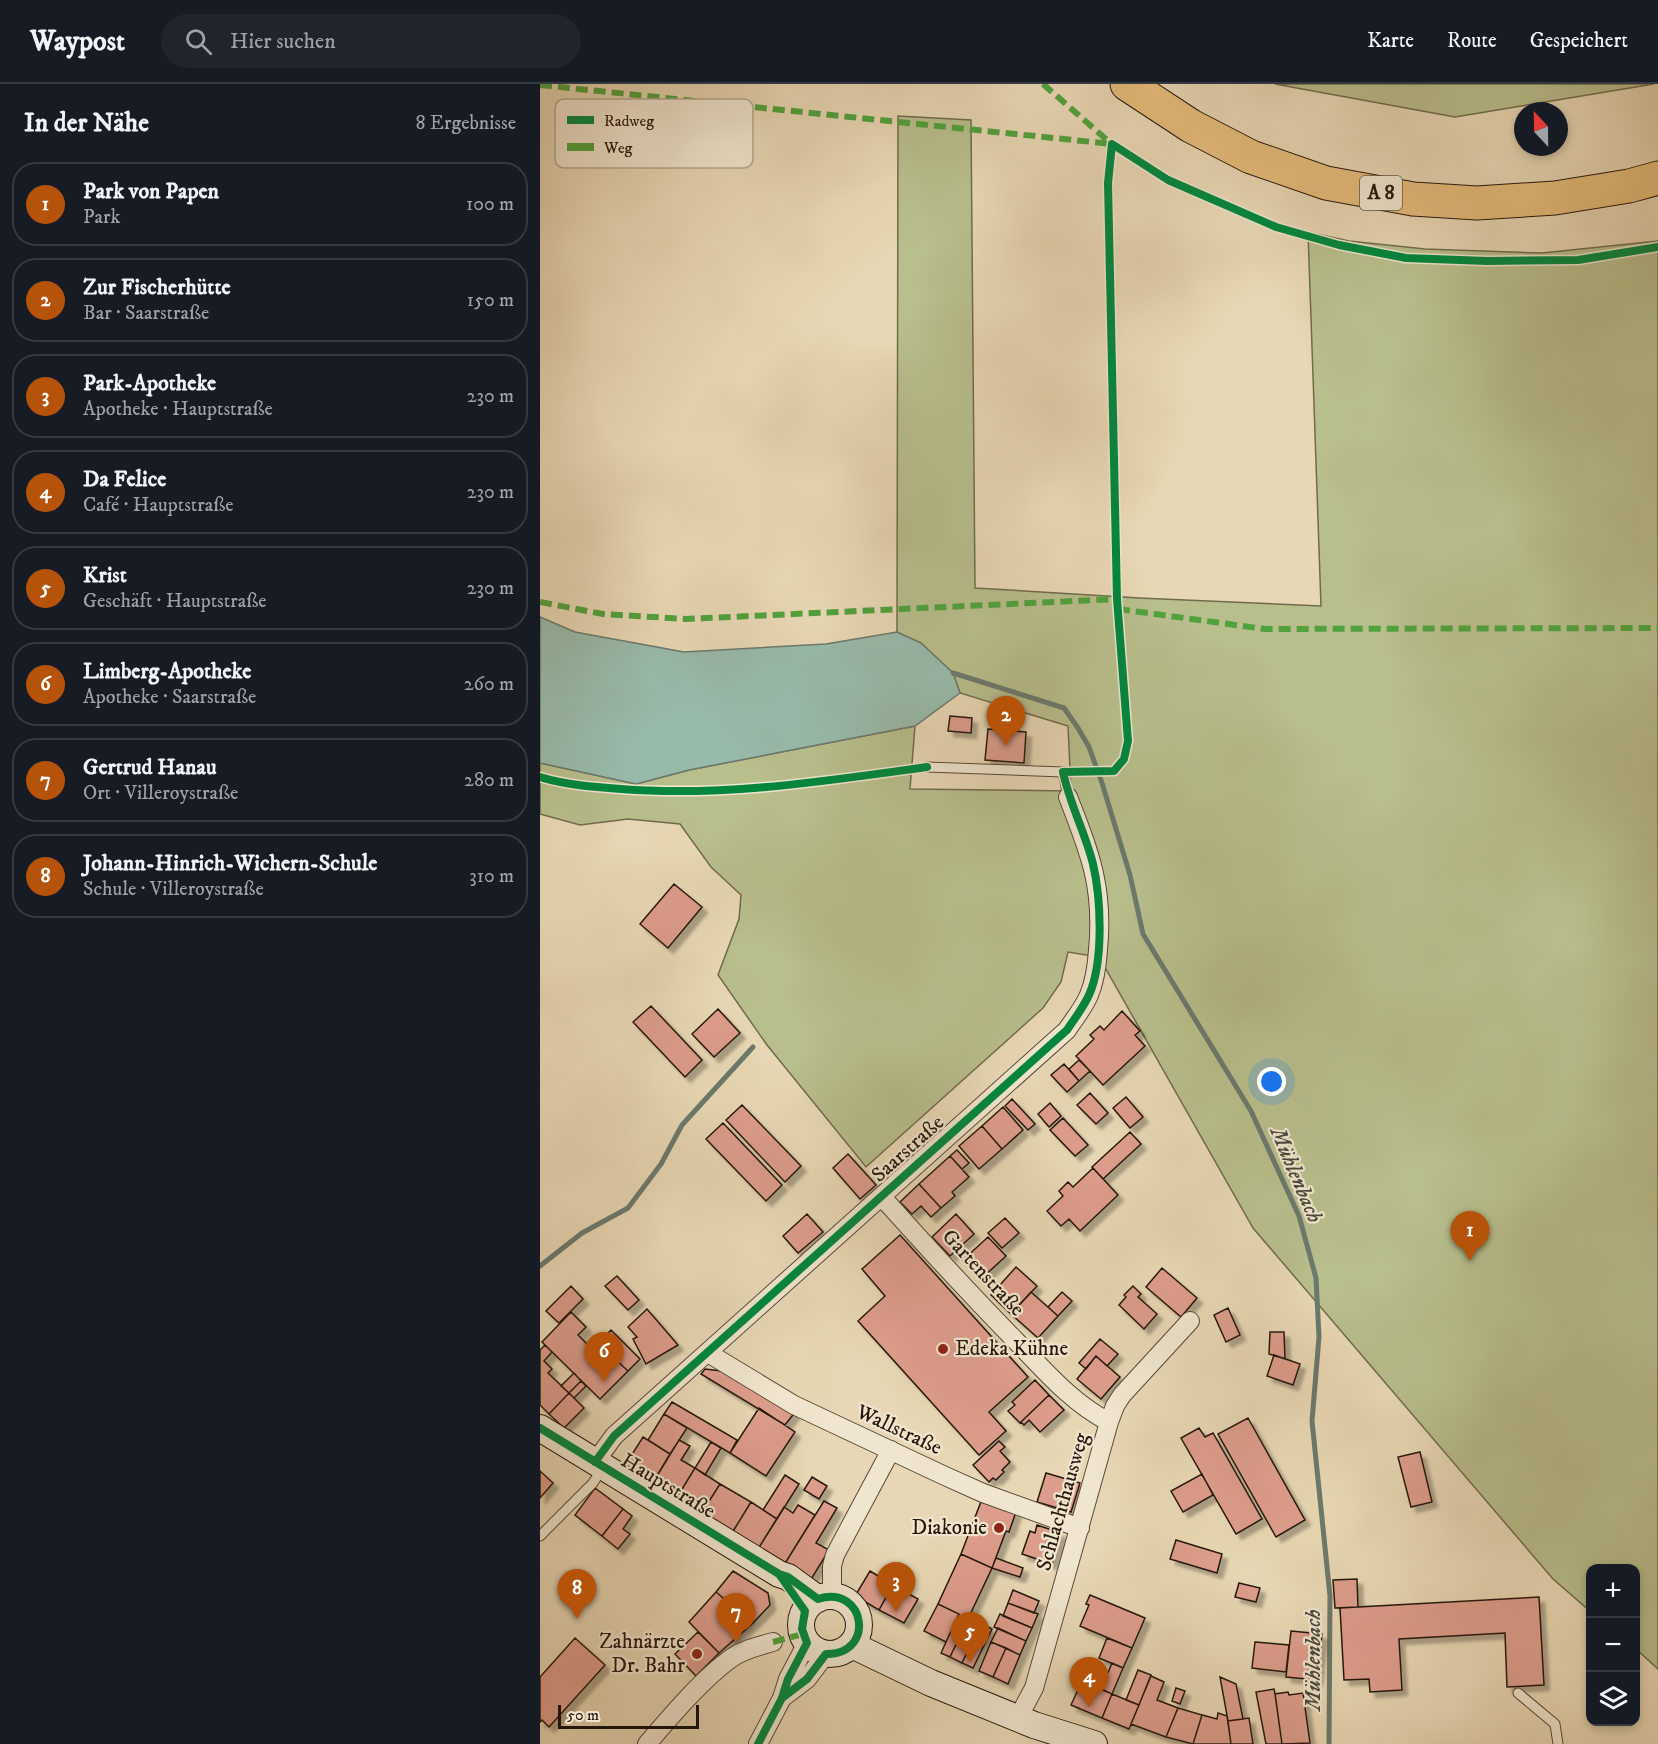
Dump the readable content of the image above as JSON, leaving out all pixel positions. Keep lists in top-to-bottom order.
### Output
{
  "streets": {
    "highway": ["A 8"],
    "main road": ["Hauptstraße"],
    "street": [
      "Saarstraße",
      "Gartenstraße",
      "Wallstraße",
      "Schlachthausweg"
    ]
  },
  "crossings": [
    ["Saarstraße", "Gartenstraße"],
    ["Saarstraße", "Wallstraße"],
    ["Saarstraße", "Hauptstraße"],
    ["Gartenstraße", "Schlachthausweg"],
    ["Wallstraße", "Schlachthausweg"]
  ],
  "water": ["Mühlenbach"],
  "places": ["Edeka Kühne", "Diakonie", "Zahnärzte Dr. Bahr"],
  "legend": ["Radweg", "Weg"],
  "scale_bar": "50 m",
  "north": "top",
  "page": {
    "header": "Waypost",
    "search": "Hier suchen",
    "nav": ["Karte", "Route", "Gespeichert"],
    "heading": ["In der Nähe", "8 Ergebnisse"],
    "list": [
      {
        "mark": "1",
        "name": "Park von Papen",
        "note": "Park",
        "value": "100 m"
      },
      {
        "mark": "2",
        "name": "Zur Fischerhütte",
        "note": "Bar · Saarstraße",
        "value": "150 m"
      },
      {
        "mark": "3",
        "name": "Park-Apotheke",
        "note": "Apotheke · Hauptstraße",
        "value": "230 m"
      },
      {
        "mark": "4",
        "name": "Da Felice",
        "note": "Café · Hauptstraße",
        "value": "230 m"
      },
      {
        "mark": "5",
        "name": "Krist",
        "note": "Geschäft · Hauptstraße",
        "value": "230 m"
      },
      {
        "mark": "6",
        "name": "Limberg-Apotheke",
        "note": "Apotheke · Saarstraße",
        "value": "260 m"
      },
      {
        "mark": "7",
        "name": "Gertrud Hanau",
        "note": "Ort · Villeroystraße",
        "value": "280 m"
      },
      {
        "mark": "8",
        "name": "Johann-Hinrich-Wichern-Schule",
        "note": "Schule · Villeroystraße",
        "value": "310 m"
      }
    ],
    "pins": [
      "2",
      "1",
      "6",
      "3",
      "8",
      "7",
      "5",
      "4"
    ],
    "map_buttons": ["+", "−"],
    "scale": "50 m"
  }
}
